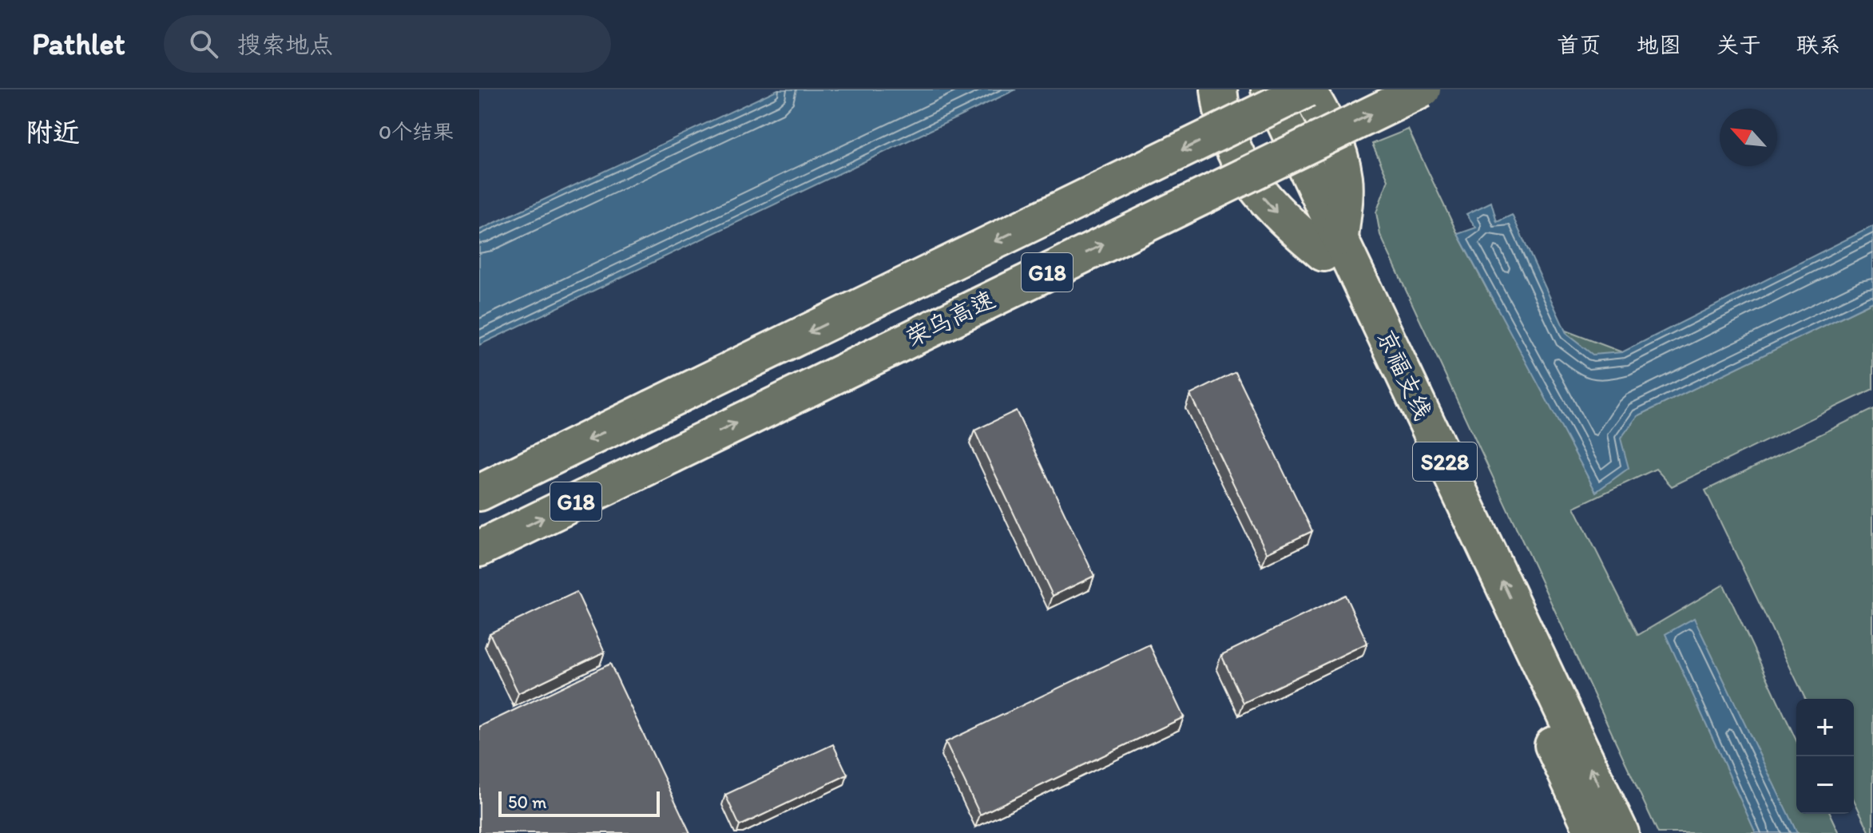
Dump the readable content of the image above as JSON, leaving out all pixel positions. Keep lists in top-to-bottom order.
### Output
{
  "streets": {
    "highway": [
      "G18",
      "荣乌高速",
      "京福支线",
      "S228"
    ]
  },
  "scale_bar": "50 m",
  "north": "top left",
  "page": {
    "header": "Pathlet",
    "search": "搜索地点",
    "nav": [
      "首页",
      "地图",
      "关于",
      "联系"
    ],
    "heading": ["附近", "0个结果"],
    "map_buttons": ["+", "−"],
    "scale": "50 m"
  }
}
